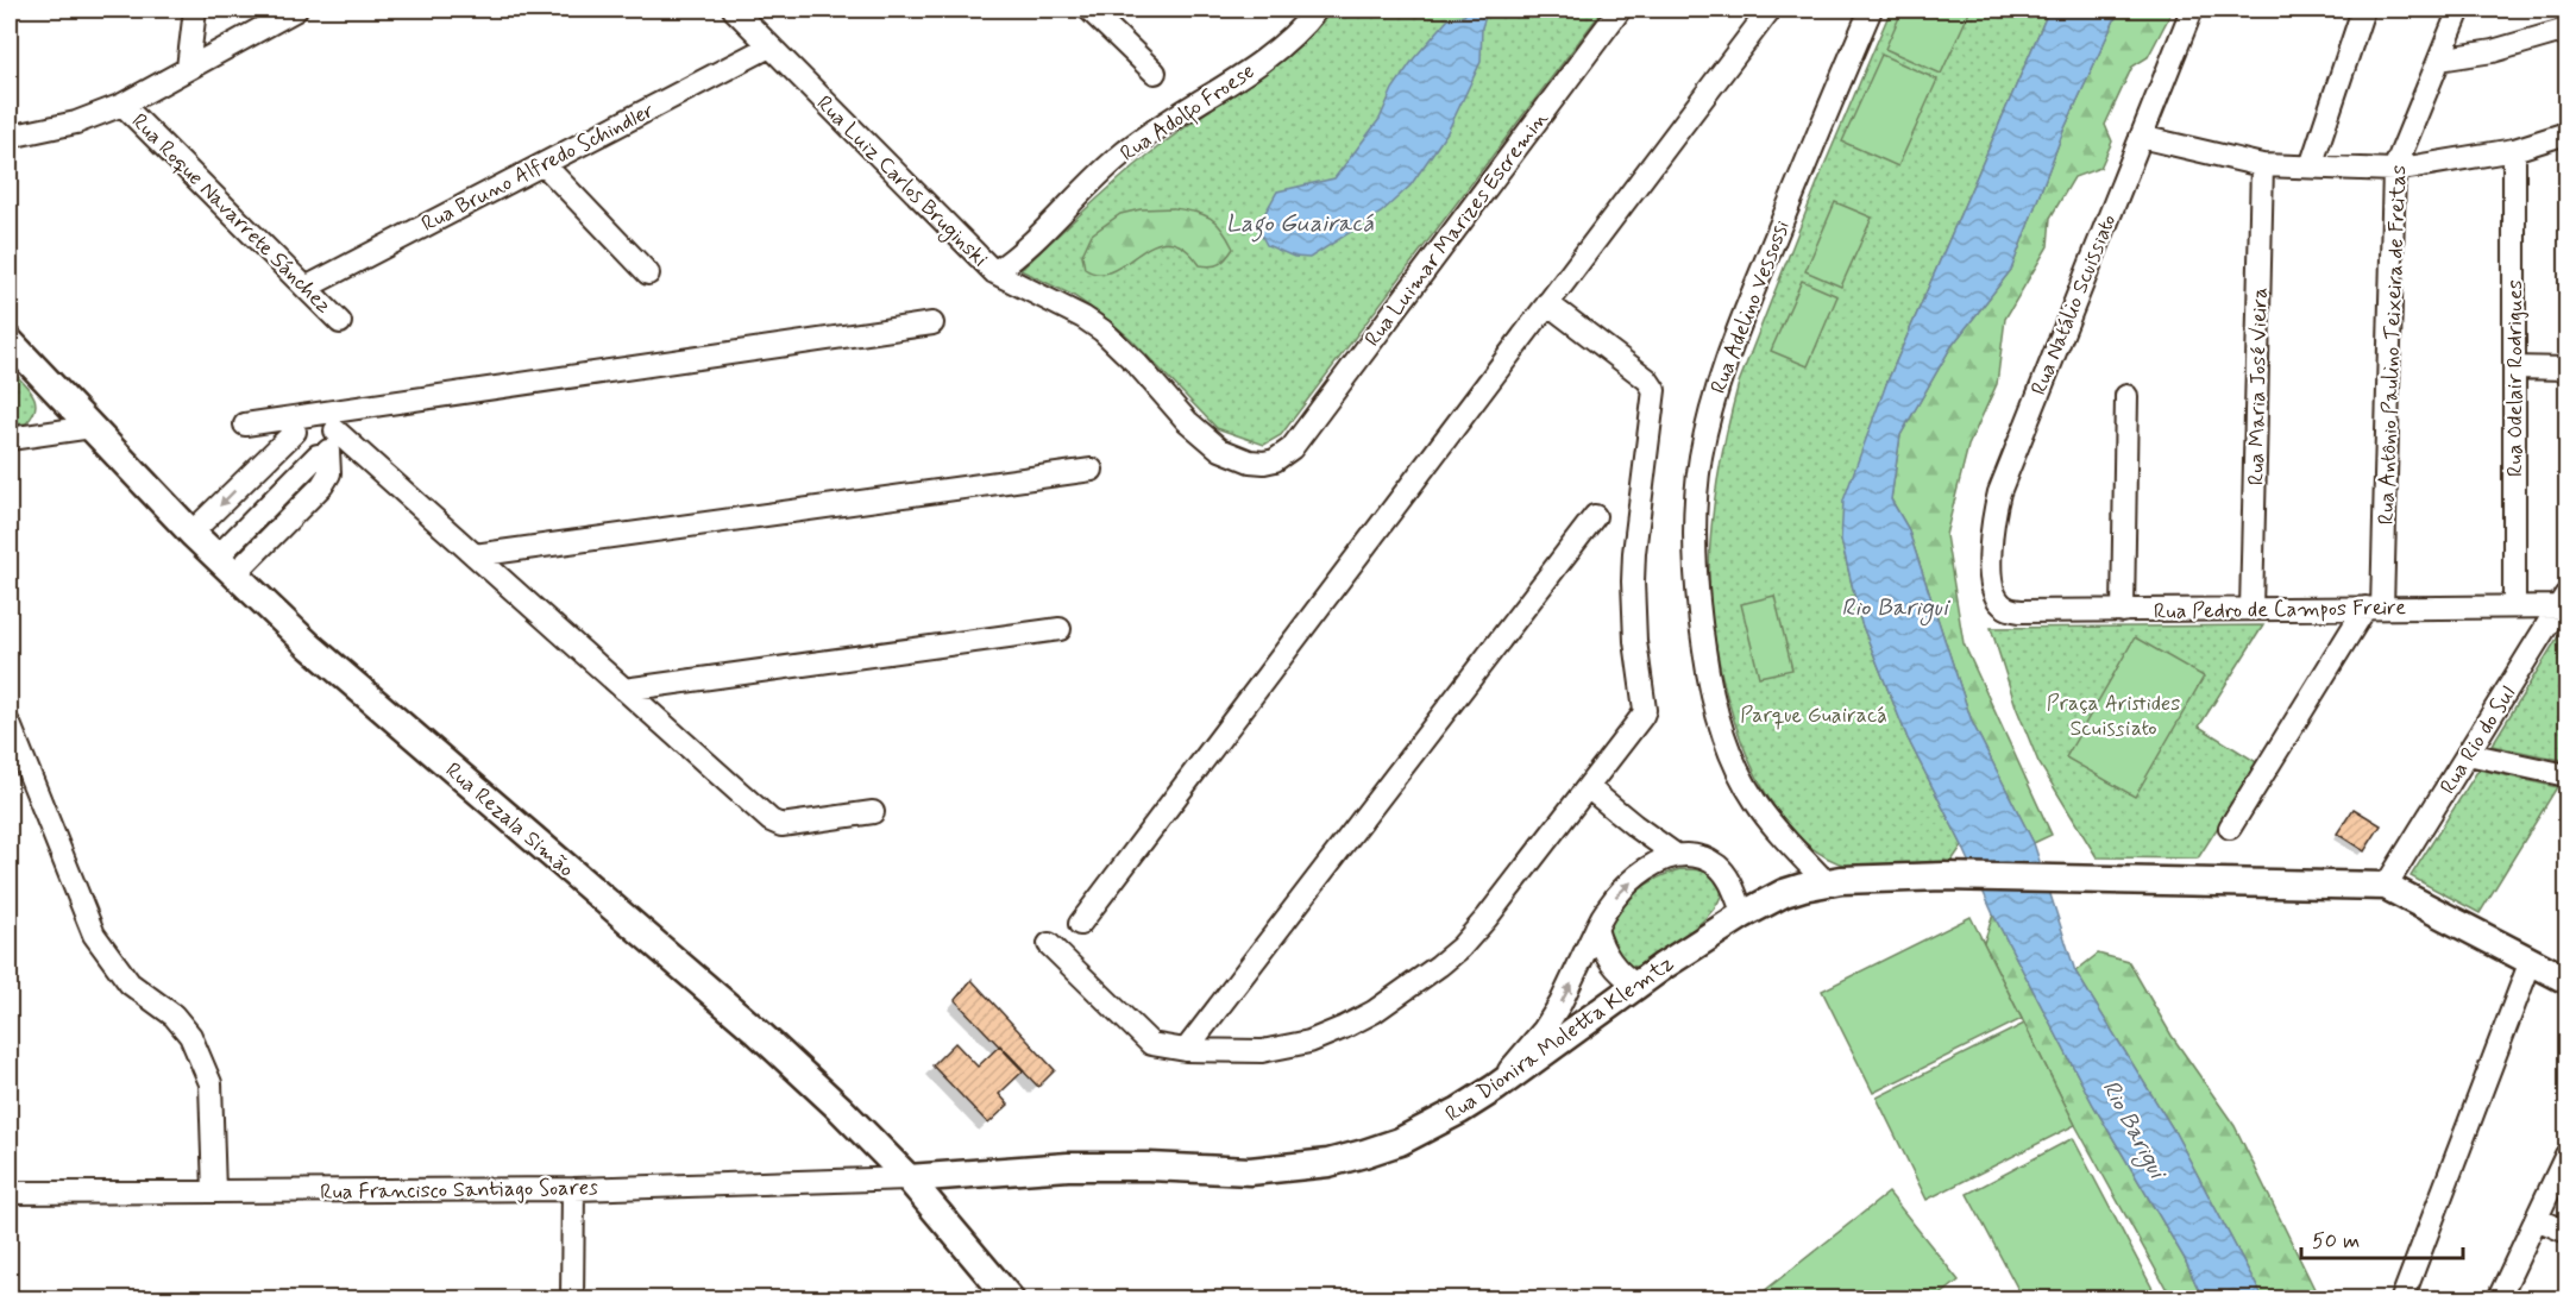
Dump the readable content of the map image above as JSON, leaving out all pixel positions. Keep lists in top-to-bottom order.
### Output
{
  "streets": {
    "main road": ["Rua Rezala Simão", "Rua Dionira Moletta Klemtz"],
    "street": [
      "Rua Adolfo Froese",
      "Rua Bruno Alfredo Schindler",
      "Rua Luiz Carlos Bruginski",
      "Rua Roque Navarrete Sánchez",
      "Rua Luimar Marizes Escremin",
      "Rua Natálio Scuissiato",
      "Rua Adelino Vessossi",
      "Rua Antônio Paulino Teixeira de Freitas",
      "Rua Odelair Rodrigues",
      "Rua Maria José Vieira",
      "Rua Pedro de Campos Freire",
      "Rua Rio do Sul",
      "Rua Francisco Santiago Soares"
    ]
  },
  "crossings": [
    ["Rua Adolfo Froese", "Rua Luiz Carlos Bruginski"],
    ["Rua Bruno Alfredo Schindler", "Rua Luiz Carlos Bruginski"],
    ["Rua Bruno Alfredo Schindler", "Rua Roque Navarrete Sánchez"],
    ["Rua Luiz Carlos Bruginski", "Rua Luimar Marizes Escremin"],
    ["Rua Natálio Scuissiato", "Rua Pedro de Campos Freire"],
    ["Rua Adelino Vessossi", "Rua Dionira Moletta Klemtz"],
    ["Rua Antônio Paulino Teixeira de Freitas", "Rua Pedro de Campos Freire"],
    ["Rua Odelair Rodrigues", "Rua Pedro de Campos Freire"],
    ["Rua Maria José Vieira", "Rua Pedro de Campos Freire"],
    ["Rua Pedro de Campos Freire", "Rua Rio do Sul"],
    ["Rua Rio do Sul", "Rua Dionira Moletta Klemtz"],
    ["Rua Rezala Simão", "Rua Dionira Moletta Klemtz"],
    ["Rua Rezala Simão", "Rua Francisco Santiago Soares"],
    ["Rua Dionira Moletta Klemtz", "Rua Francisco Santiago Soares"]
  ],
  "water": ["Lago Guairacá", "Rio Barigui"],
  "parks": ["Praça Aristides Scuissiato", "Parque Guairacá"],
  "scale_bar": "50 m"
}
